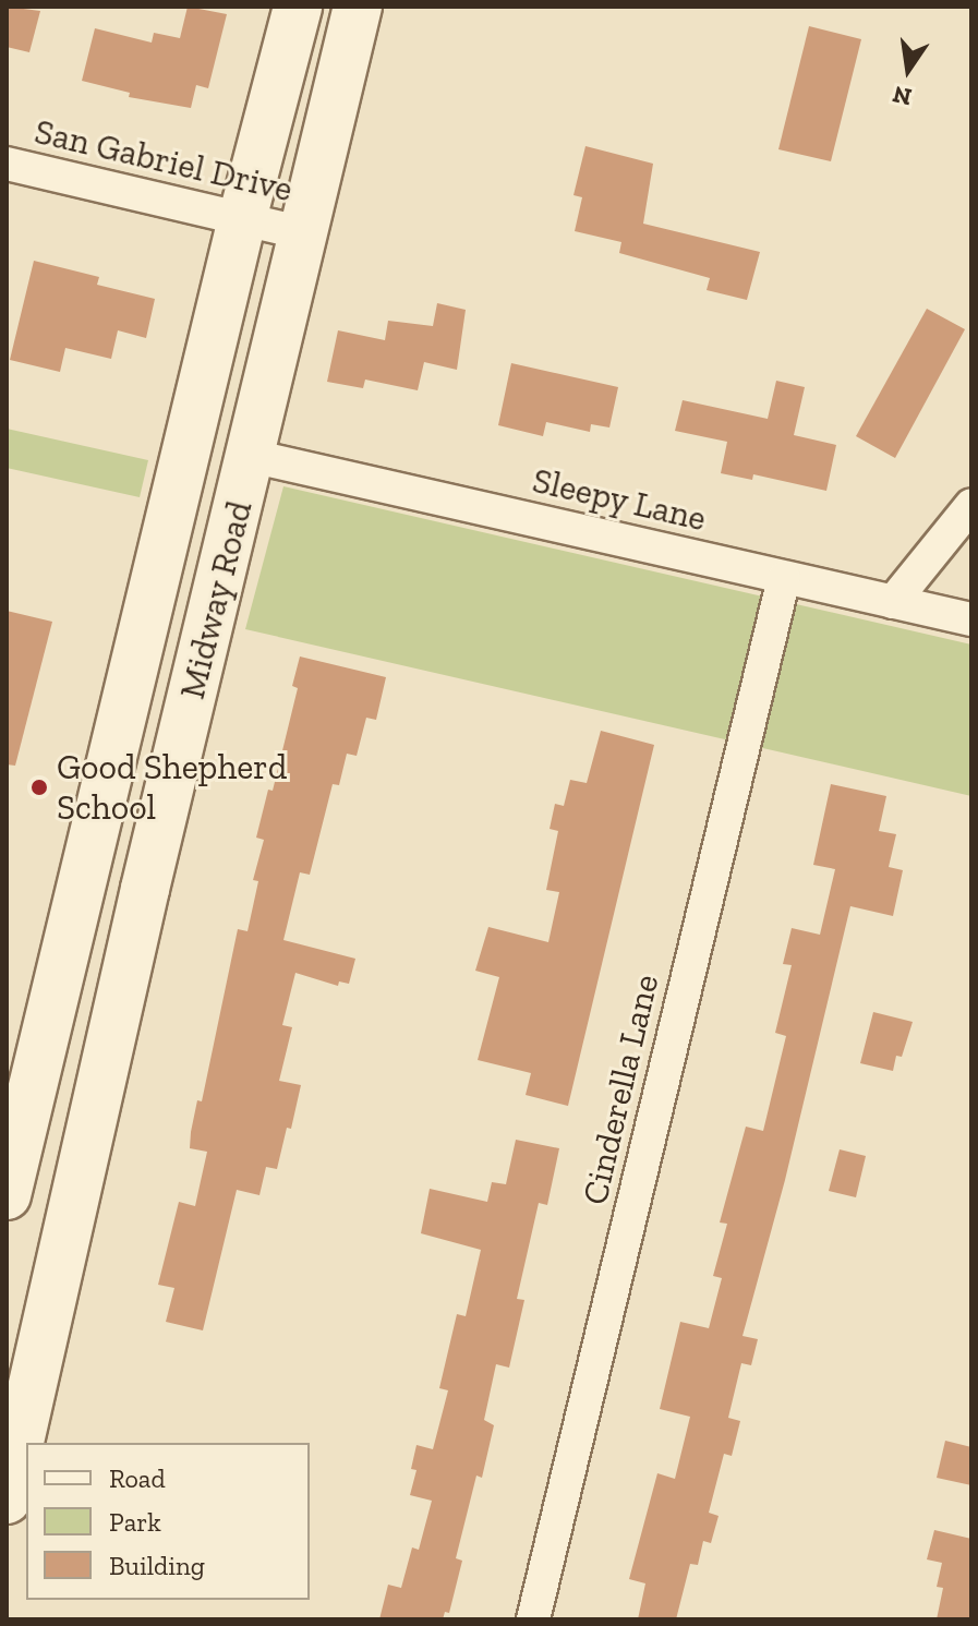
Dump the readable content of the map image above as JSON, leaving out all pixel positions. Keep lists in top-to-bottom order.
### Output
{
  "streets": {
    "main road": ["Midway Road"],
    "street": ["San Gabriel Drive", "Sleepy Lane", "Cinderella Lane"]
  },
  "crossings": [
    ["San Gabriel Drive", "Midway Road"],
    ["Sleepy Lane", "Midway Road"],
    ["Sleepy Lane", "Cinderella Lane"]
  ],
  "places": ["Good Shepherd School"],
  "legend": ["Road", "Park", "Building"],
  "north": "bottom"
}
